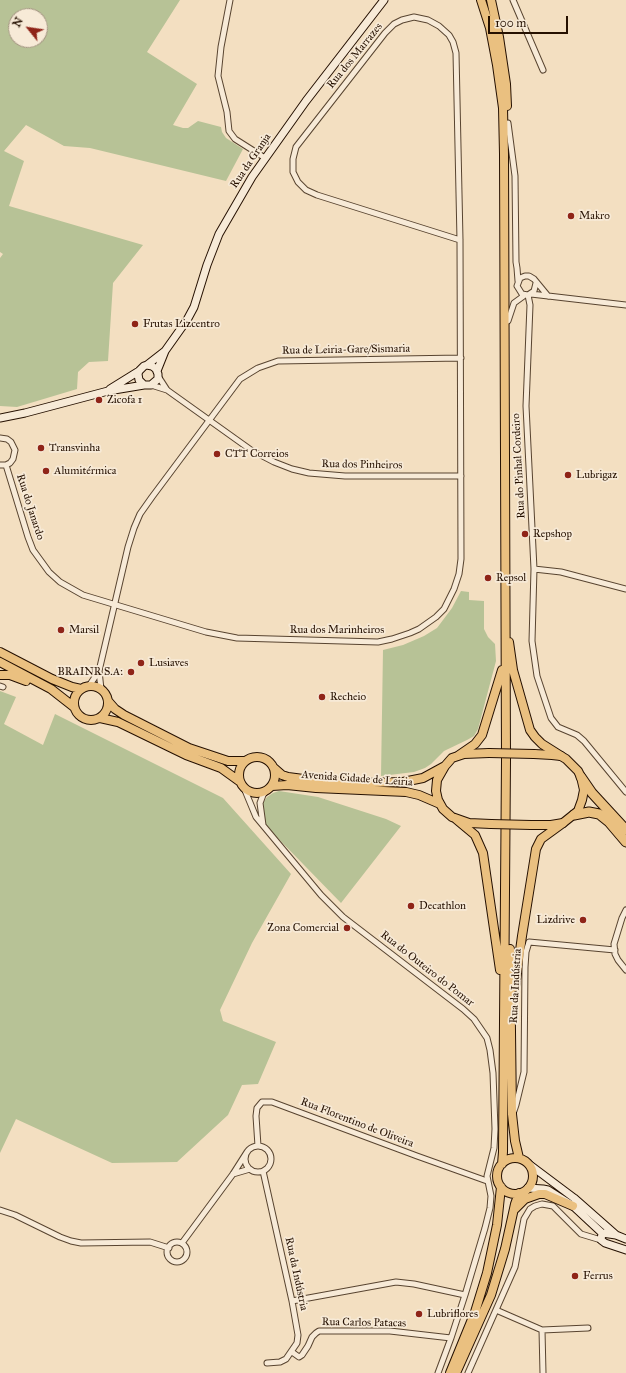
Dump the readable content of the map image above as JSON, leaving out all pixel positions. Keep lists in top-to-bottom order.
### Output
{
  "streets": {
    "main road": ["Rua da Granja", "Avenida Cidade de Leiria"],
    "street": [
      "Rua dos Marrazes",
      "Rua de Leiria-Gare/Sismaria",
      "Rua dos Pinheiros",
      "Rua do Pinhal Cordeiro",
      "Rua do Janardo",
      "Rua dos Marinheiros",
      "Rua do Outeiro do Pomar",
      "Rua da Indústria",
      "Rua Florentino de Oliveira",
      "Rua Carlos Patacas"
    ]
  },
  "crossings": [
    ["Rua dos Marrazes", "Rua de Leiria-Gare/Sismaria"],
    ["Rua dos Marrazes", "Rua dos Marinheiros"],
    ["Rua da Granja", "Rua dos Pinheiros"],
    ["Rua de Leiria-Gare/Sismaria", "Rua dos Pinheiros"],
    ["Rua de Leiria-Gare/Sismaria", "Rua do Janardo"],
    ["Rua de Leiria-Gare/Sismaria", "Rua dos Marinheiros"],
    ["Rua dos Pinheiros", "Rua dos Marinheiros"],
    ["Rua do Janardo", "Rua dos Marinheiros"],
    ["Avenida Cidade de Leiria", "Rua do Outeiro do Pomar"],
    ["Rua do Outeiro do Pomar", "Rua Florentino de Oliveira"],
    ["Rua do Outeiro do Pomar", "Rua Carlos Patacas"],
    ["Rua da Indústria", "Rua Florentino de Oliveira"],
    ["Rua da Indústria", "Rua Carlos Patacas"]
  ],
  "places": [
    "Makro",
    "Frutas Lizcentro",
    "Zicofa 1",
    "Transvinha",
    "CTT Correios",
    "Alumitérmica",
    "Lubrigaz",
    "Repshop",
    "Repsol",
    "Marsil",
    "Lusiaves",
    "BRAINR S.A:",
    "Recheio",
    "Decathlon",
    "Lizdrive",
    "Zona Comercial",
    "Ferrus",
    "Lubriflores"
  ],
  "scale_bar": "100 m",
  "north": "top left"
}
